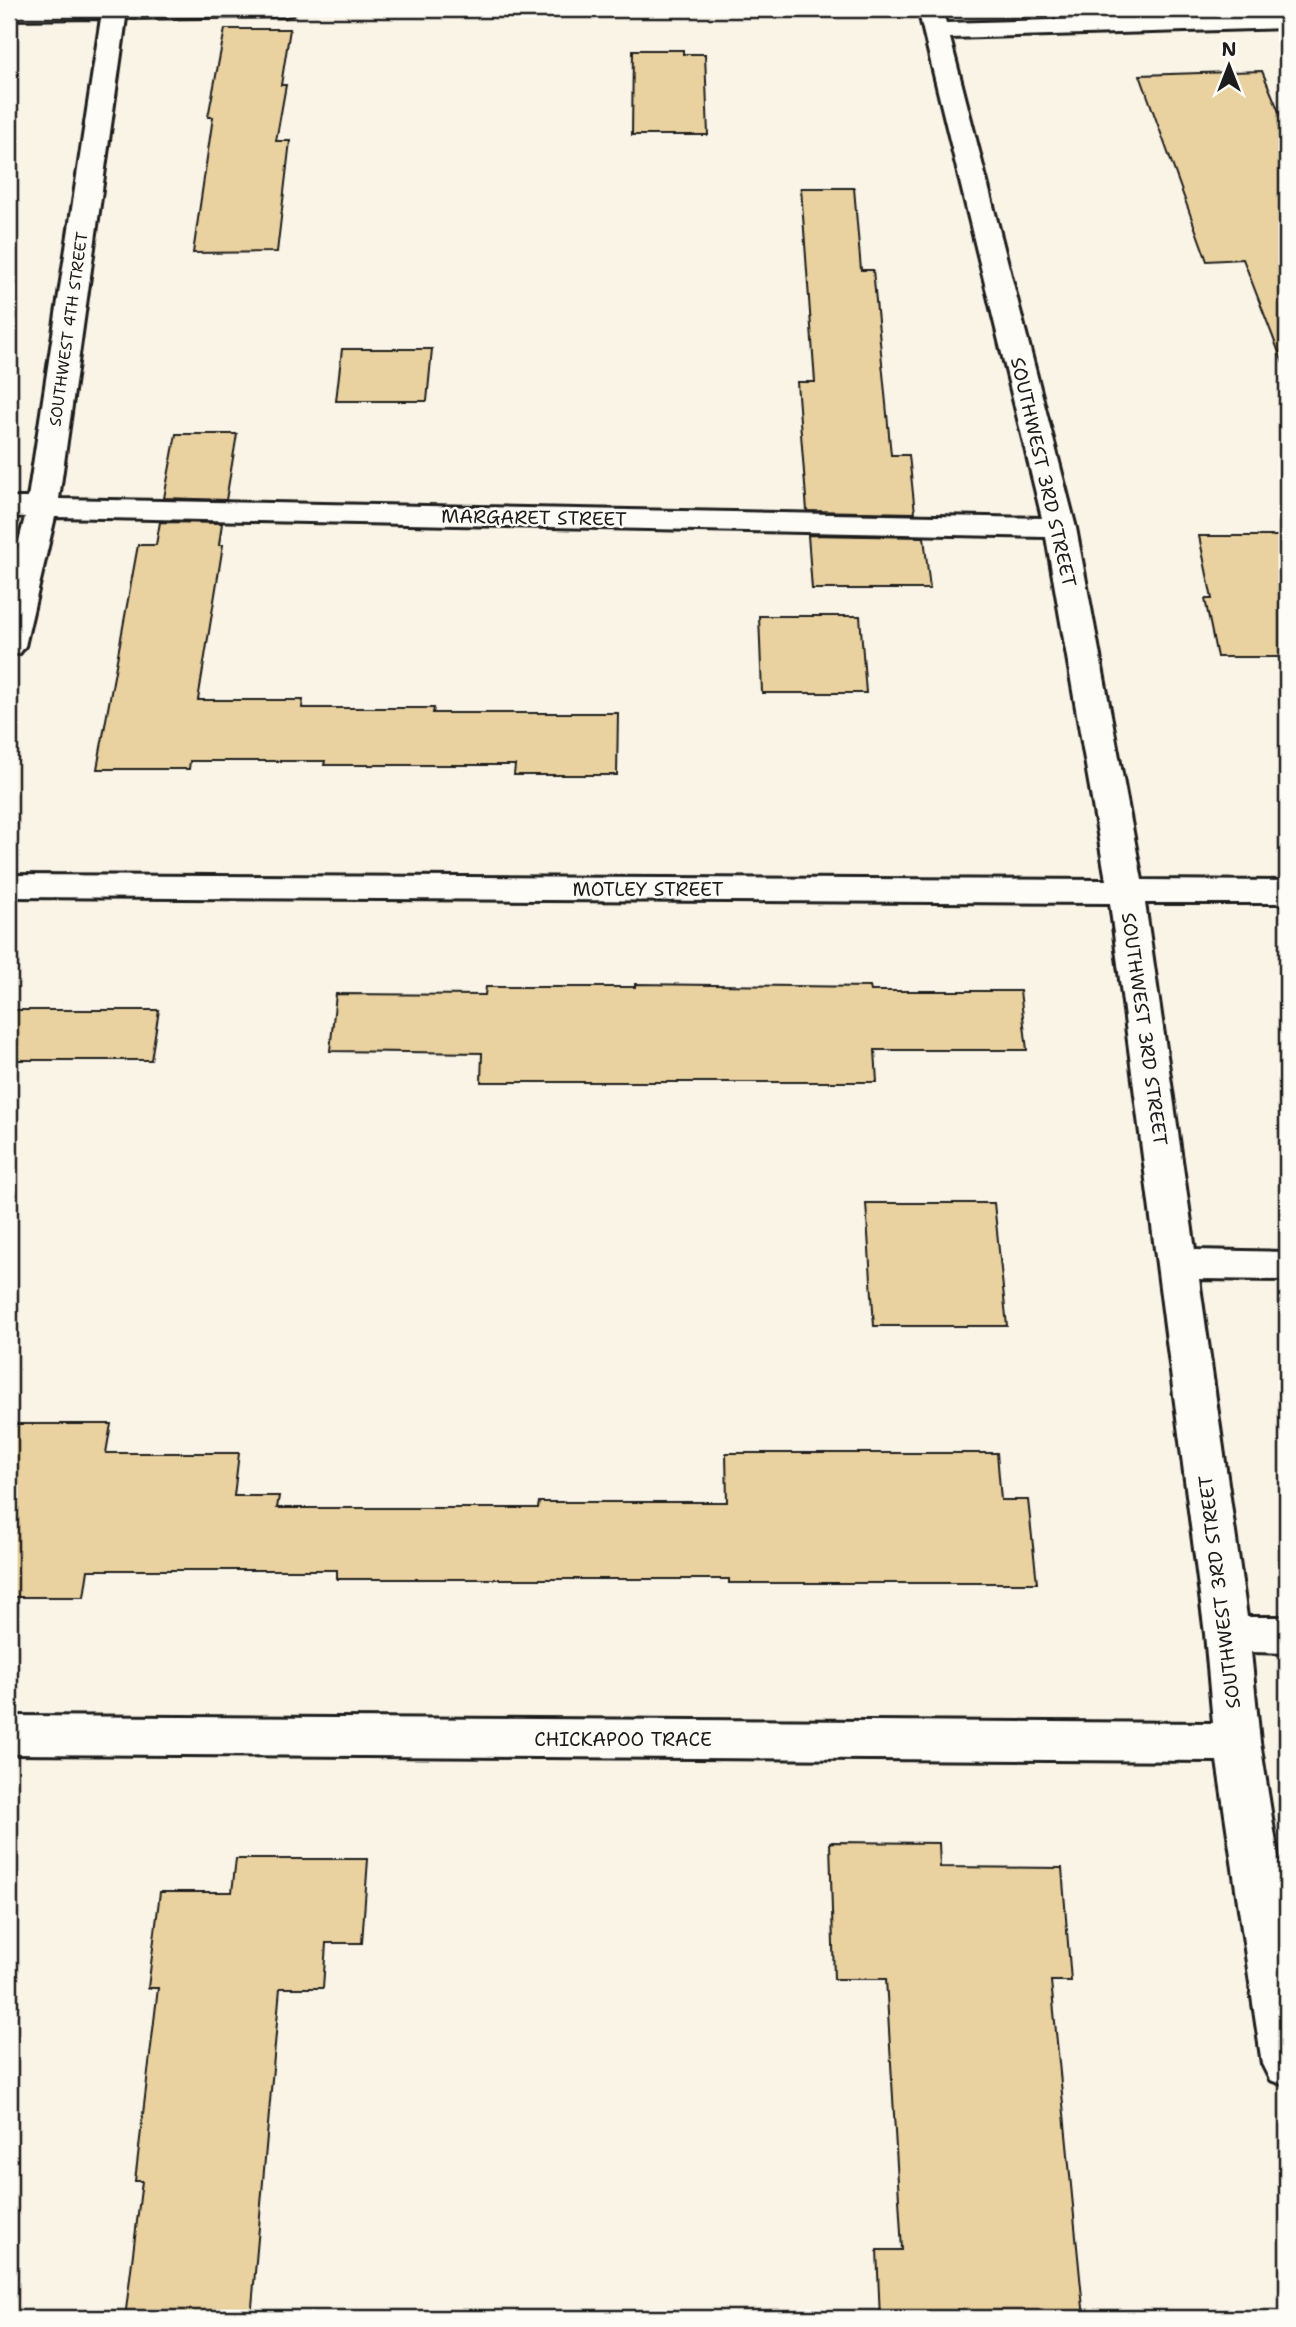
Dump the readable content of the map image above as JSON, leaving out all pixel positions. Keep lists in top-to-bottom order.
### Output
{
  "streets": {
    "street": [
      "SOUTHWEST 4TH STREET",
      "SOUTHWEST 3RD STREET",
      "MARGARET STREET",
      "MOTLEY STREET",
      "CHICKAPOO TRACE"
    ]
  },
  "crossings": [
    ["SOUTHWEST 4TH STREET", "MARGARET STREET"],
    ["SOUTHWEST 3RD STREET", "MARGARET STREET"],
    ["SOUTHWEST 3RD STREET", "MOTLEY STREET"],
    ["SOUTHWEST 3RD STREET", "CHICKAPOO TRACE"]
  ],
  "north": "top"
}
